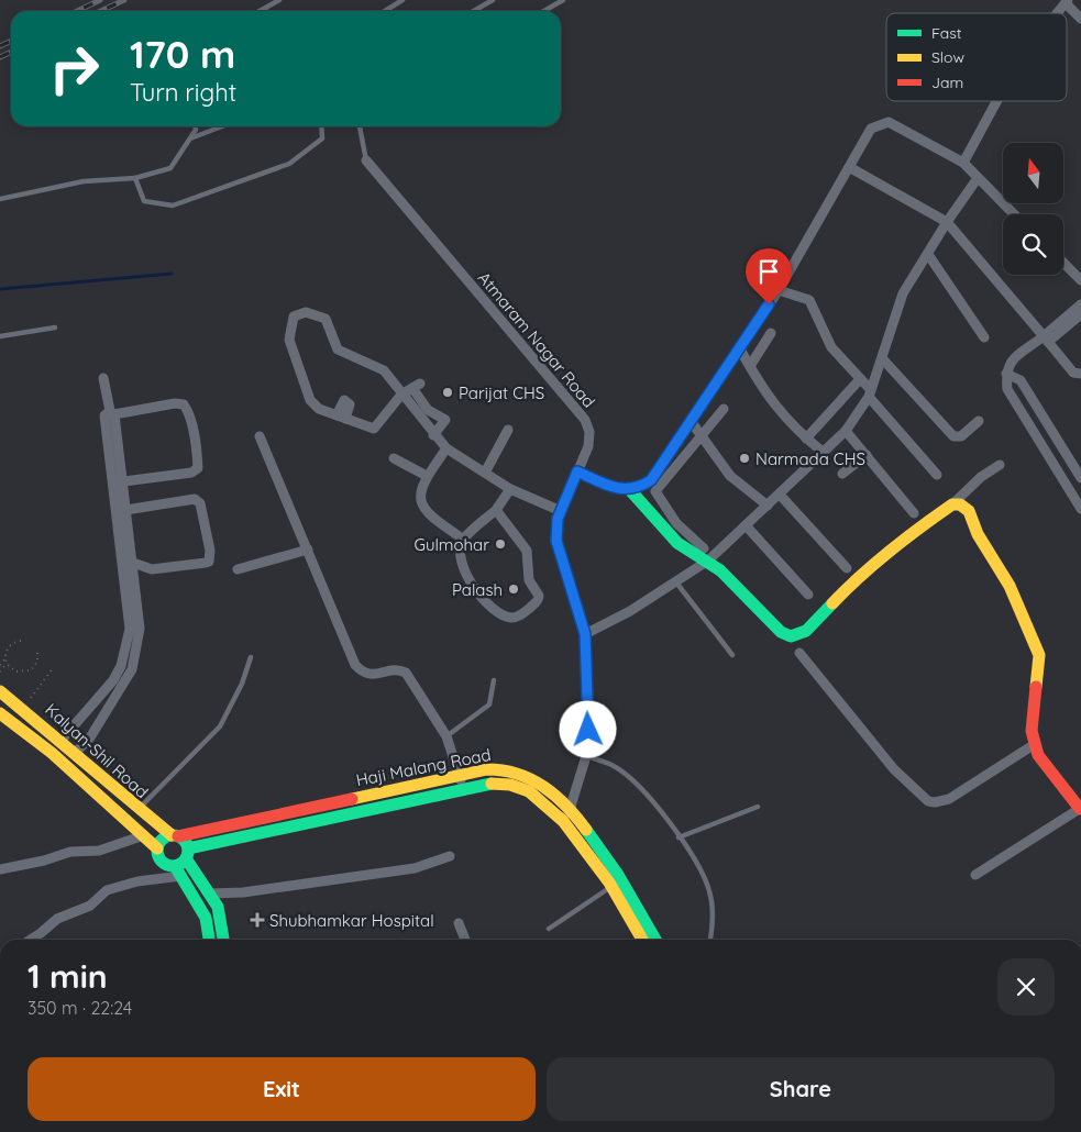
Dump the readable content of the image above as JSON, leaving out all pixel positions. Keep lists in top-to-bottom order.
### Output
{
  "streets": {
    "main road": ["Kalyan-Shil Road", "Haji Malang Road"],
    "street": ["Atmaram Nagar Road"]
  },
  "crossings": [
    ["Atmaram Nagar Road", "Haji Malang Road"],
    ["Kalyan-Shil Road", "Haji Malang Road"]
  ],
  "places": {
    "other": [
      "Parijat CHS",
      "Narmada CHS",
      "Gulmohar",
      "Palash"
    ],
    "health": ["Shubhamkar Hospital"]
  },
  "legend": ["Fast", "Slow", "Jam"],
  "north": "top",
  "page": {
    "turn": ["170 m", "Turn right"],
    "heading": ["1 min", "350 m · 22:24"],
    "buttons": ["Exit", "Share"]
  }
}
